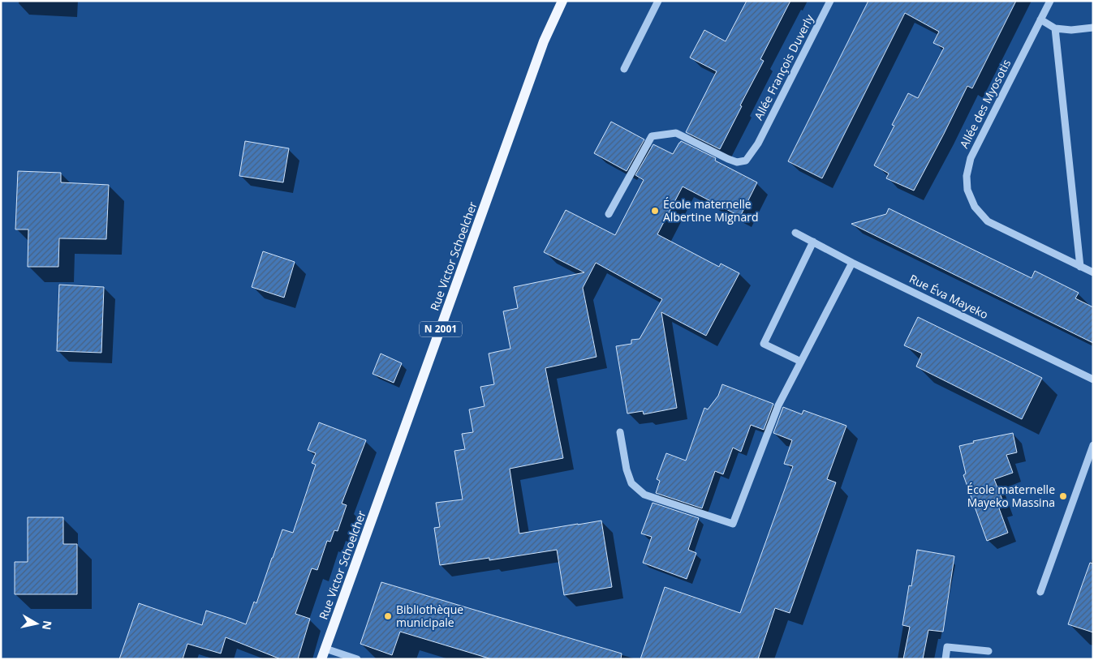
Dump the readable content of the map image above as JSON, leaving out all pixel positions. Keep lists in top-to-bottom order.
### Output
{
  "streets": {
    "main road": ["Rue Victor Schoelcher", "N 2001"],
    "street": ["Allée François Duverly", "Allée des Myosotis", "Rue Éva Mayeko"]
  },
  "places": ["École maternelle Albertine Mignard", "École maternelle Mayeko Massina", "Bibliothèque municipale"],
  "north": "right"
}
